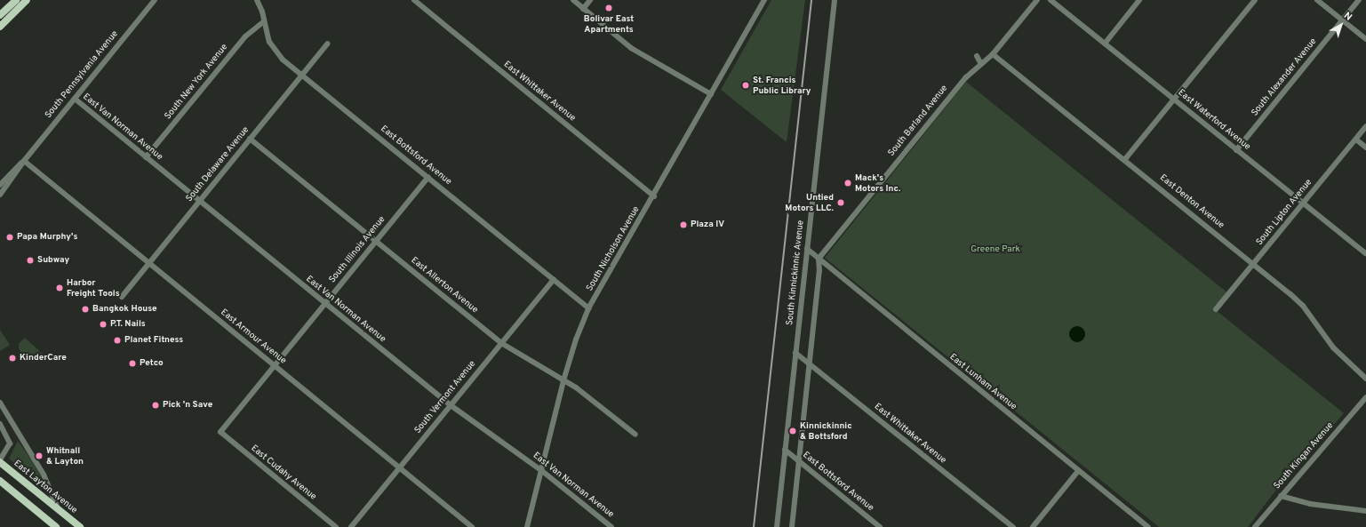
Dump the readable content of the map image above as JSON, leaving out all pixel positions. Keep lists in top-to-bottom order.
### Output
{
  "streets": {
    "main road": ["East Layton Avenue"],
    "street": [
      "South Pennsylvania Avenue",
      "South Alexander Avenue",
      "South New York Avenue",
      "East Whittaker Avenue",
      "East Waterford Avenue",
      "South Barland Avenue",
      "East Van Norman Avenue",
      "East Bottsford Avenue",
      "South Delaware Avenue",
      "East Denton Avenue",
      "South Lipton Avenue",
      "South Nicholson Avenue",
      "South Illinois Avenue",
      "South Kinnickinnic Avenue",
      "East Allerton Avenue",
      "East Armour Avenue",
      "East Lunham Avenue",
      "South Vermont Avenue",
      "South Kingan Avenue",
      "East Cudahy Avenue"
    ]
  },
  "crossings": [
    ["South Pennsylvania Avenue", "East Van Norman Avenue"],
    ["South Pennsylvania Avenue", "East Armour Avenue"],
    ["South Alexander Avenue", "East Waterford Avenue"],
    ["South New York Avenue", "East Van Norman Avenue"],
    ["South New York Avenue", "East Bottsford Avenue"],
    ["East Whittaker Avenue", "South Nicholson Avenue"],
    ["East Whittaker Avenue", "South Kinnickinnic Avenue"],
    ["East Waterford Avenue", "South Lipton Avenue"],
    ["South Barland Avenue", "East Denton Avenue"],
    ["South Barland Avenue", "East Lunham Avenue"],
    ["East Van Norman Avenue", "South Delaware Avenue"],
    ["East Van Norman Avenue", "South Nicholson Avenue"],
    ["East Van Norman Avenue", "South Illinois Avenue"],
    ["East Van Norman Avenue", "South Vermont Avenue"],
    ["East Bottsford Avenue", "South Delaware Avenue"],
    ["East Bottsford Avenue", "South Nicholson Avenue"],
    ["East Bottsford Avenue", "South Illinois Avenue"],
    ["East Bottsford Avenue", "South Kinnickinnic Avenue"],
    ["East Bottsford Avenue", "South Vermont Avenue"],
    ["South Delaware Avenue", "East Allerton Avenue"],
    ["South Delaware Avenue", "East Armour Avenue"],
    ["East Denton Avenue", "South Lipton Avenue"],
    ["South Nicholson Avenue", "East Allerton Avenue"],
    ["South Illinois Avenue", "East Allerton Avenue"],
    ["South Illinois Avenue", "East Armour Avenue"],
    ["South Illinois Avenue", "East Cudahy Avenue"],
    ["South Kinnickinnic Avenue", "East Lunham Avenue"],
    ["East Allerton Avenue", "South Vermont Avenue"],
    ["East Armour Avenue", "South Vermont Avenue"]
  ],
  "parks": ["Greene Park"],
  "places": [
    "Bolivar East Apartments",
    "St. Francis Public Library",
    "Mack's Motors Inc.",
    "Untied Motors LLC.",
    "Plaza IV",
    "Papa Murphy's",
    "Subway",
    "Harbor Freight Tools",
    "Bangkok House",
    "P.T. Nails",
    "Planet Fitness",
    "KinderCare",
    "Petco",
    "Pick 'n Save",
    "Kinnickinnic & Bottsford",
    "Whitnall & Layton"
  ],
  "north": "top right"
}
